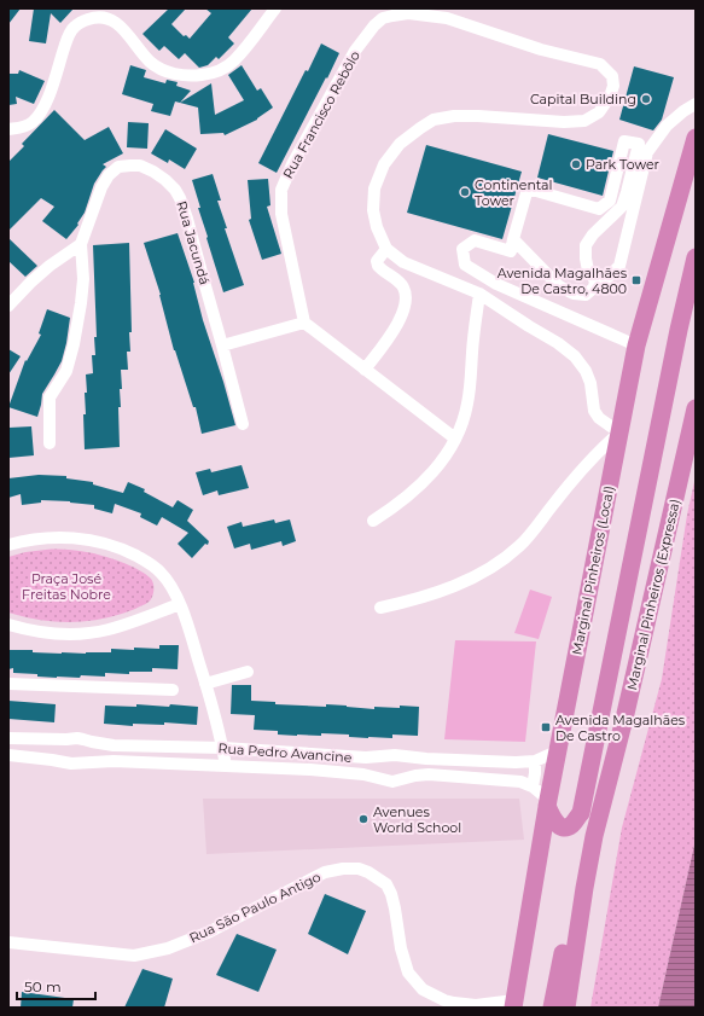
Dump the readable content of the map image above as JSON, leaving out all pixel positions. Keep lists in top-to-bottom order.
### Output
{
  "streets": {
    "highway": ["Marginal Pinheiros (Local)", "Marginal Pinheiros (Expressa)"],
    "street": [
      "Rua Francisco Rebôlo",
      "Rua Jacundá",
      "Rua Pedro Avancine",
      "Rua São Paulo Antigo"
    ]
  },
  "crossings": [
    ["Marginal Pinheiros (Local)", "Rua Pedro Avancine"],
    ["Marginal Pinheiros (Local)", "Rua São Paulo Antigo"]
  ],
  "parks": ["Praça José Freitas Nobre"],
  "places": {
    "other": [
      "Capital Building",
      "Park Tower",
      "Continental Tower",
      "Avenues World School"
    ],
    "transit": ["Avenida Magalhães De Castro, 4800", "Avenida Magalhães De Castro"]
  },
  "scale_bar": "50 m"
}
